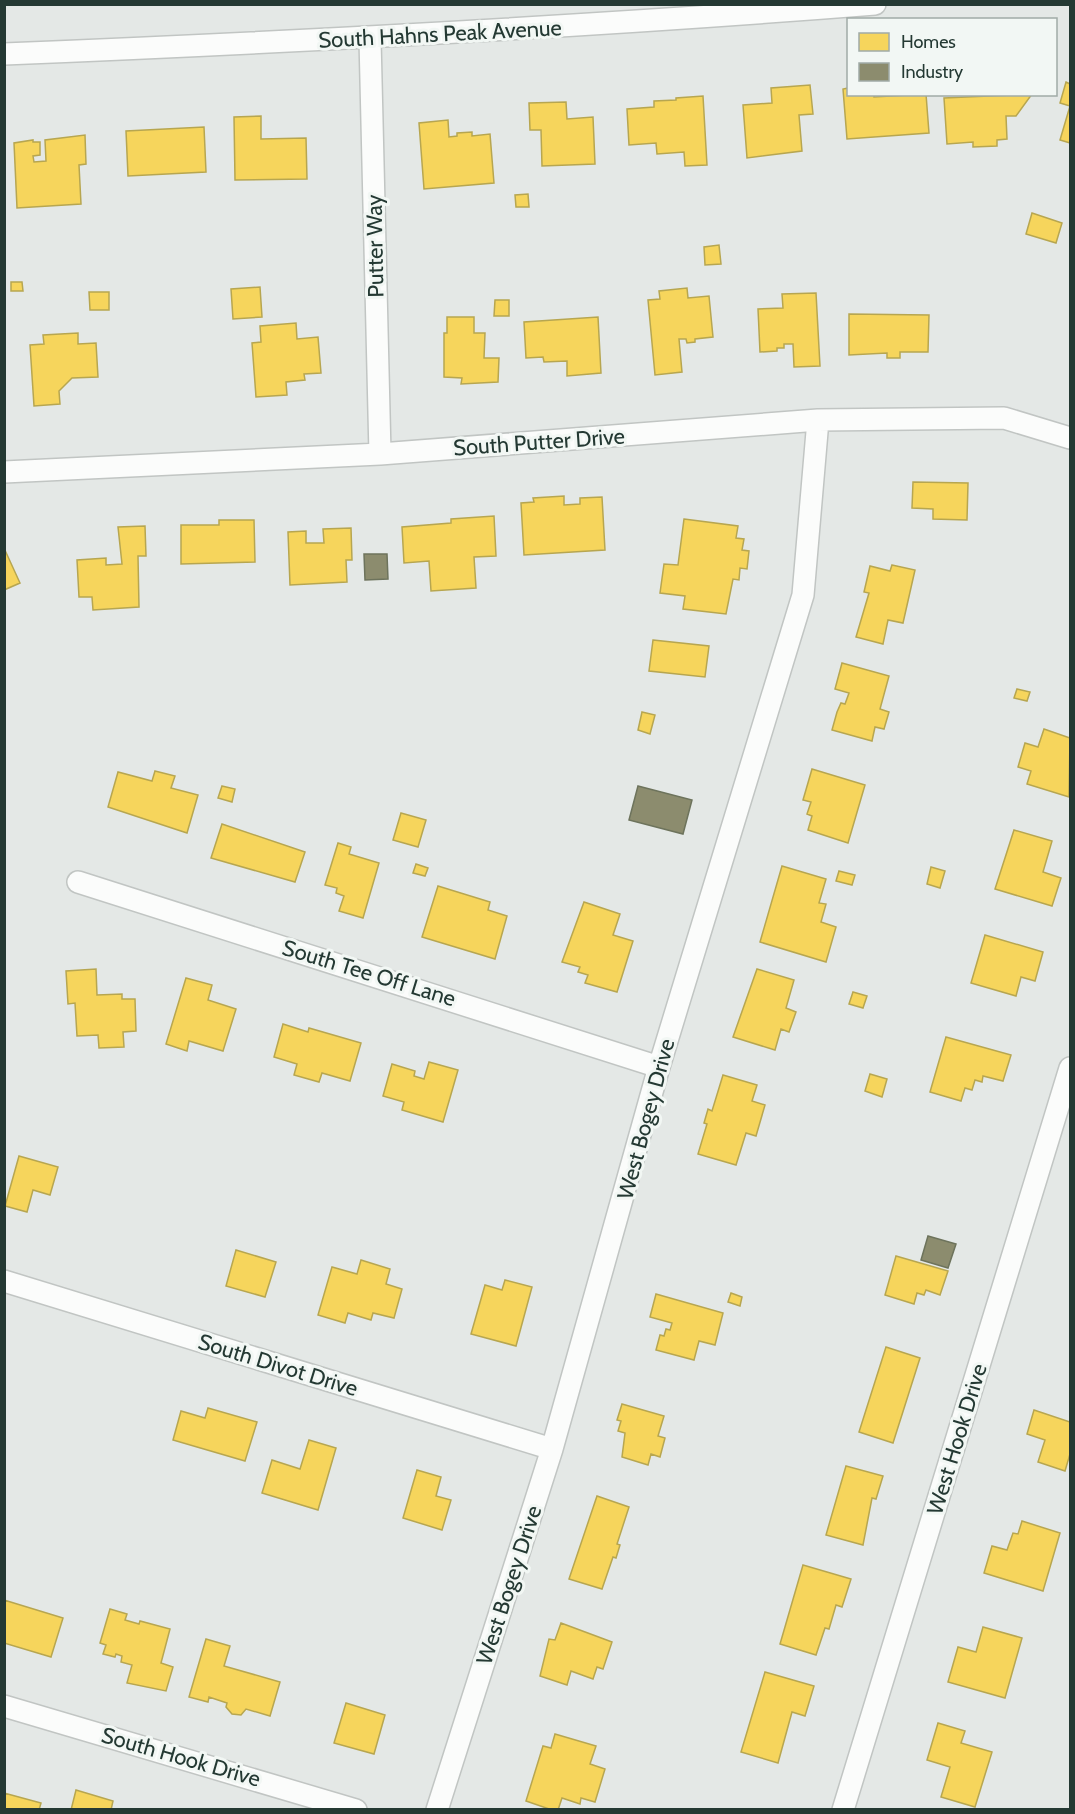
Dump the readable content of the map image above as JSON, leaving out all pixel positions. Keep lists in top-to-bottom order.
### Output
{
  "streets": {
    "street": [
      "South Hahns Peak Avenue",
      "Putter Way",
      "South Putter Drive",
      "South Tee Off Lane",
      "West Bogey Drive",
      "South Divot Drive",
      "West Hook Drive",
      "South Hook Drive"
    ]
  },
  "crossings": [
    ["South Hahns Peak Avenue", "Putter Way"],
    ["Putter Way", "South Putter Drive"],
    ["South Putter Drive", "West Bogey Drive"],
    ["South Tee Off Lane", "West Bogey Drive"],
    ["West Bogey Drive", "South Divot Drive"]
  ],
  "legend": ["Homes", "Industry"]
}
